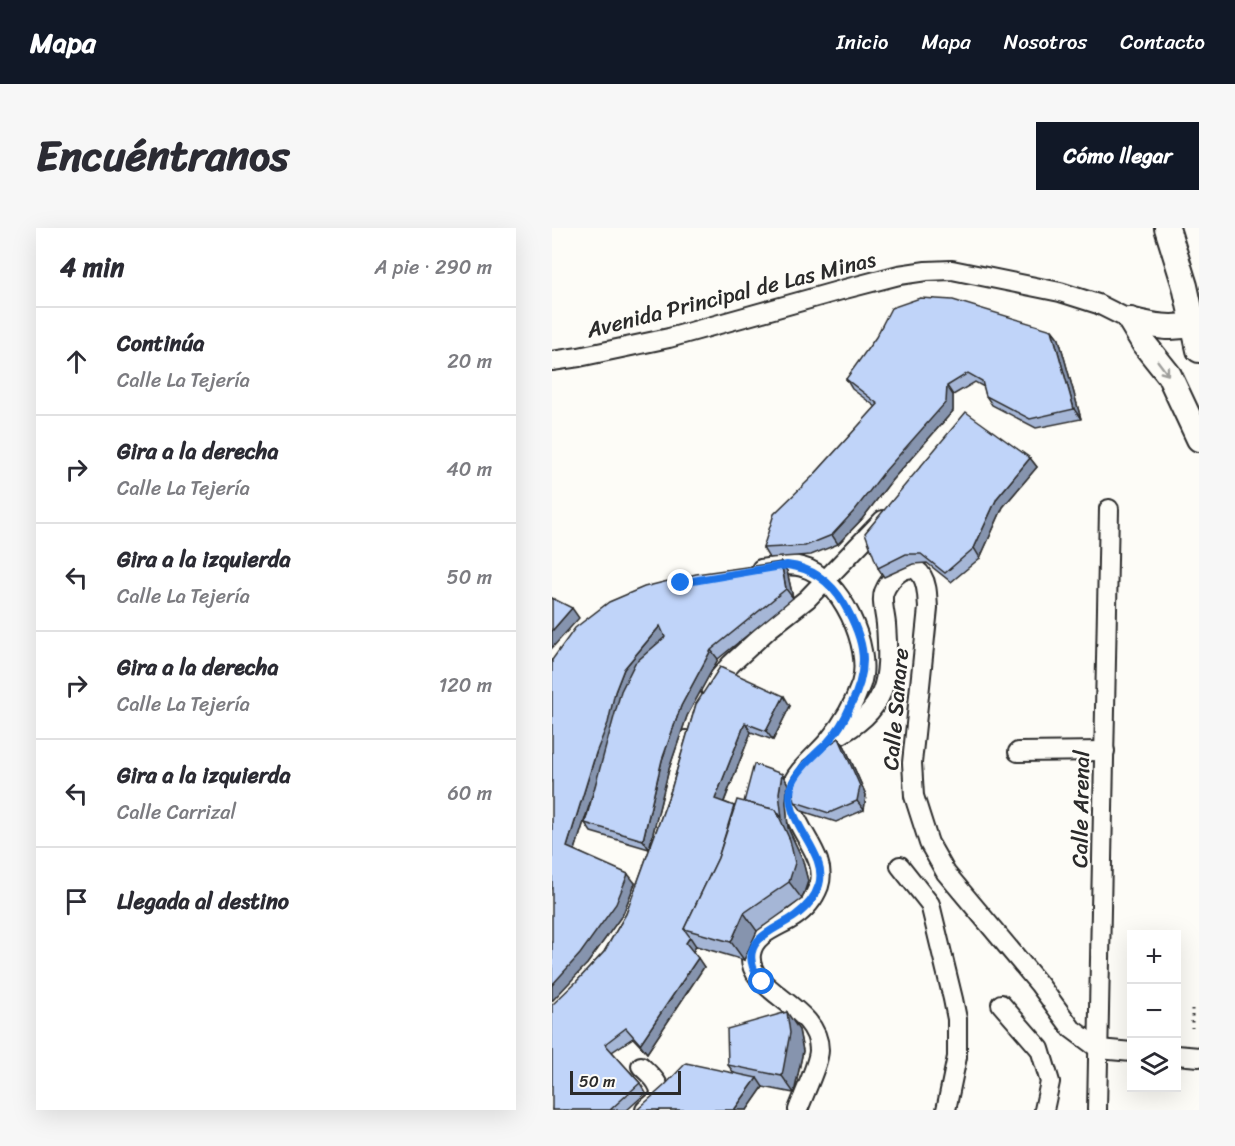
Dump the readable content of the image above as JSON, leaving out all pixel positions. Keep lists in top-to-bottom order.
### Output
{
  "streets": {
    "street": ["Avenida Principal de Las Minas", "Calle Sanare", "Calle Arenal"]
  },
  "crossings": [
    ["Calle Sanare", "Calle Arenal"]
  ],
  "scale_bar": "50 m",
  "page": {
    "header": "Mapa",
    "nav": [
      "Inicio",
      "Mapa",
      "Nosotros",
      "Contacto"
    ],
    "title": "Encuéntranos",
    "buttons": "Cómo llegar",
    "heading": ["4 min", "A pie · 290 m"],
    "list": [
      ["Continúa", "Calle La Tejería", "20 m"],
      ["Gira a la derecha", "Calle La Tejería", "40 m"],
      ["Gira a la izquierda", "Calle La Tejería", "50 m"],
      ["Gira a la derecha", "Calle La Tejería", "120 m"],
      ["Gira a la izquierda", "Calle Carrizal", "60 m"],
      "Llegada al destino"
    ],
    "map_buttons": ["+", "−"],
    "scale": "50 m"
  }
}
